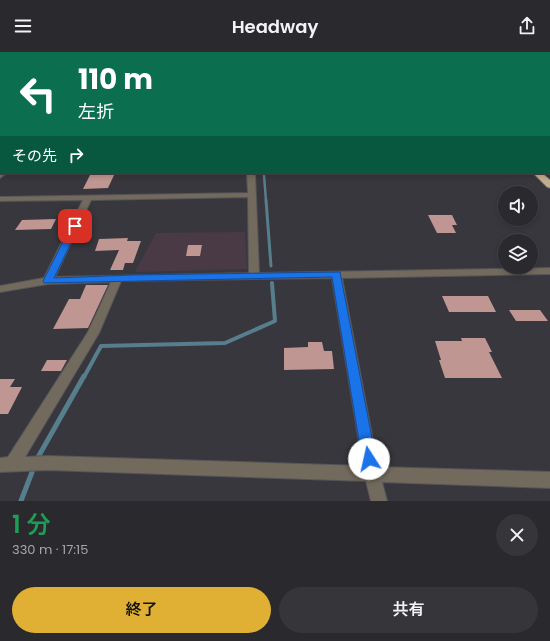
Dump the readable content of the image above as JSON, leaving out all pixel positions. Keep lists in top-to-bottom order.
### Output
{
  "page": {
    "header": "Headway",
    "turn": ["110 m", "左折"],
    "then": "その先",
    "heading": ["1 分", "330 m · 17:15"],
    "buttons": ["終了", "共有"]
  }
}
